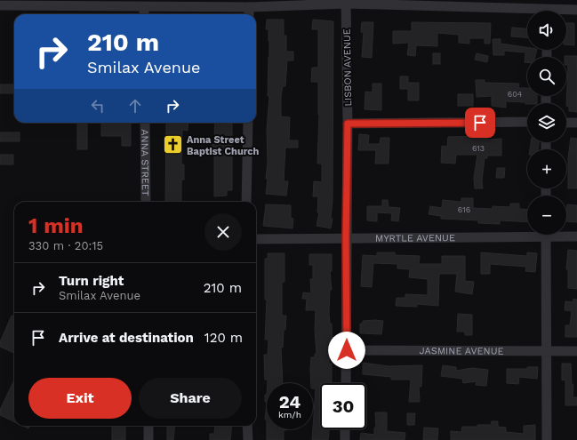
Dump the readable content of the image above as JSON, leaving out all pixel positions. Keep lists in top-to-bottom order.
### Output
{
  "streets": {
    "street": [
      "LISBON AVENUE",
      "ANNA STREET",
      "MYRTLE AVENUE",
      "JASMINE AVENUE"
    ]
  },
  "crossings": [
    ["LISBON AVENUE", "MYRTLE AVENUE"],
    ["LISBON AVENUE", "JASMINE AVENUE"]
  ],
  "places": {
    "church": ["Anna Street Baptist Church"]
  },
  "house_numbers": ["604", "613", "616"],
  "page": {
    "map_buttons": ["+", "−"],
    "turn": ["210 m", "Smilax Avenue"],
    "heading": ["1 min", "330 m · 20:15"],
    "list": [
      {
        "name": "Turn right",
        "note": "Smilax Avenue",
        "value": "210 m"
      },
      {
        "name": "Arrive at destination",
        "value": "120 m"
      }
    ],
    "buttons": ["Exit", "Share"],
    "speed": "24 km/h",
    "limit": "30"
  }
}
